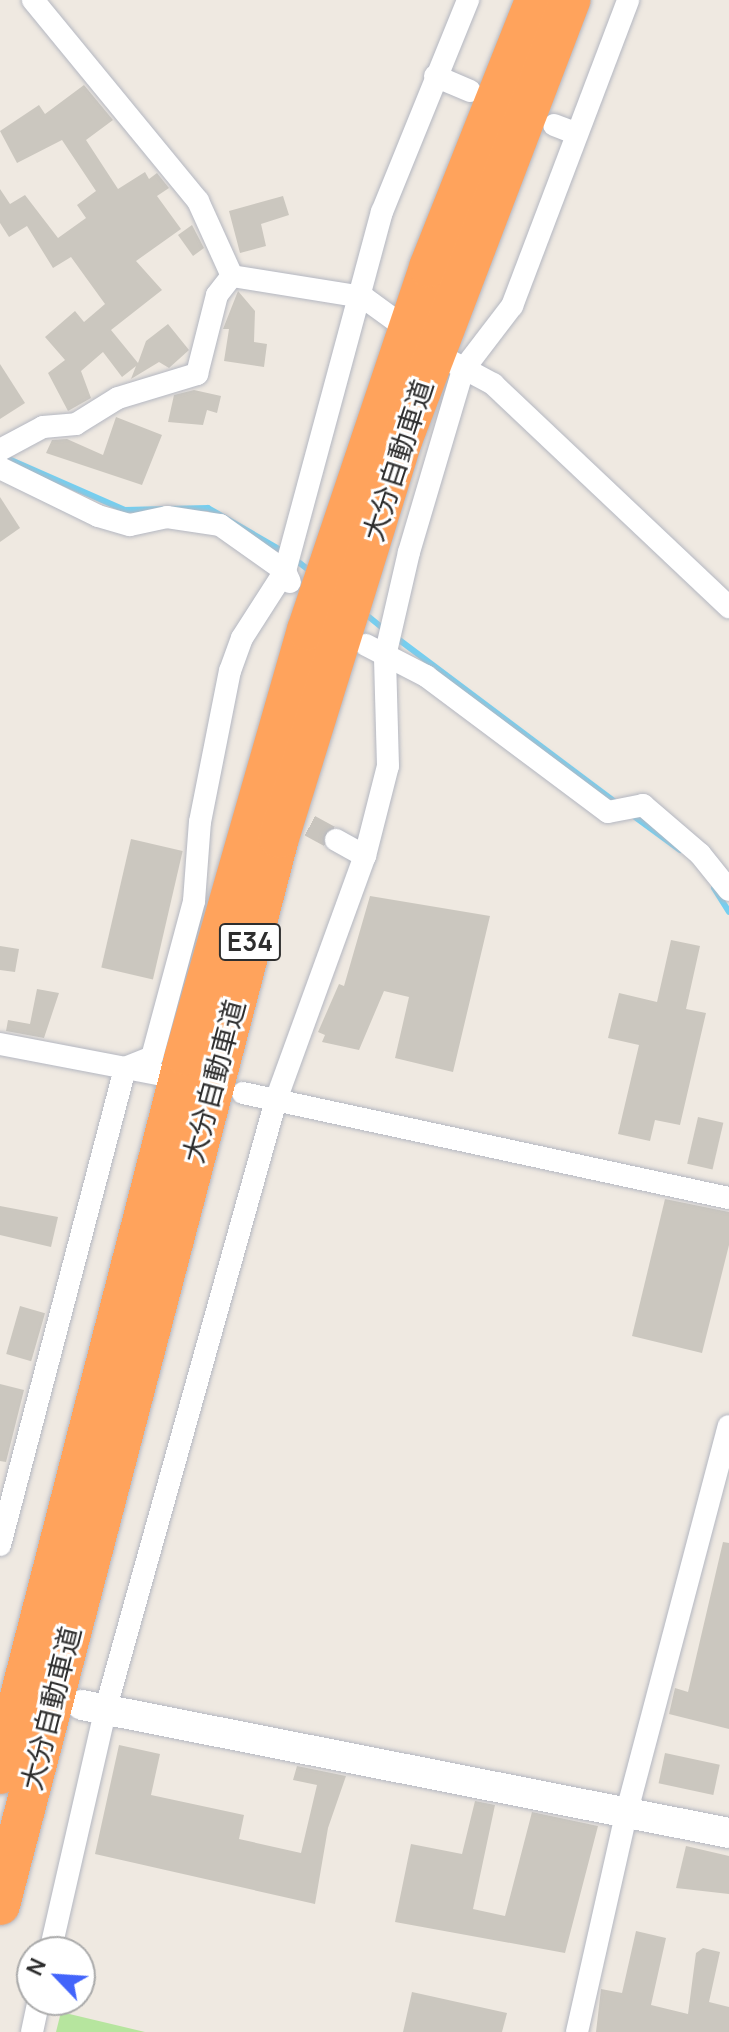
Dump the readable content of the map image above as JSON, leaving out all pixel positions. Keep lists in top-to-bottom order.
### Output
{
  "streets": {
    "highway": ["大分自動車道", "E34"]
  },
  "north": "top left"
}
